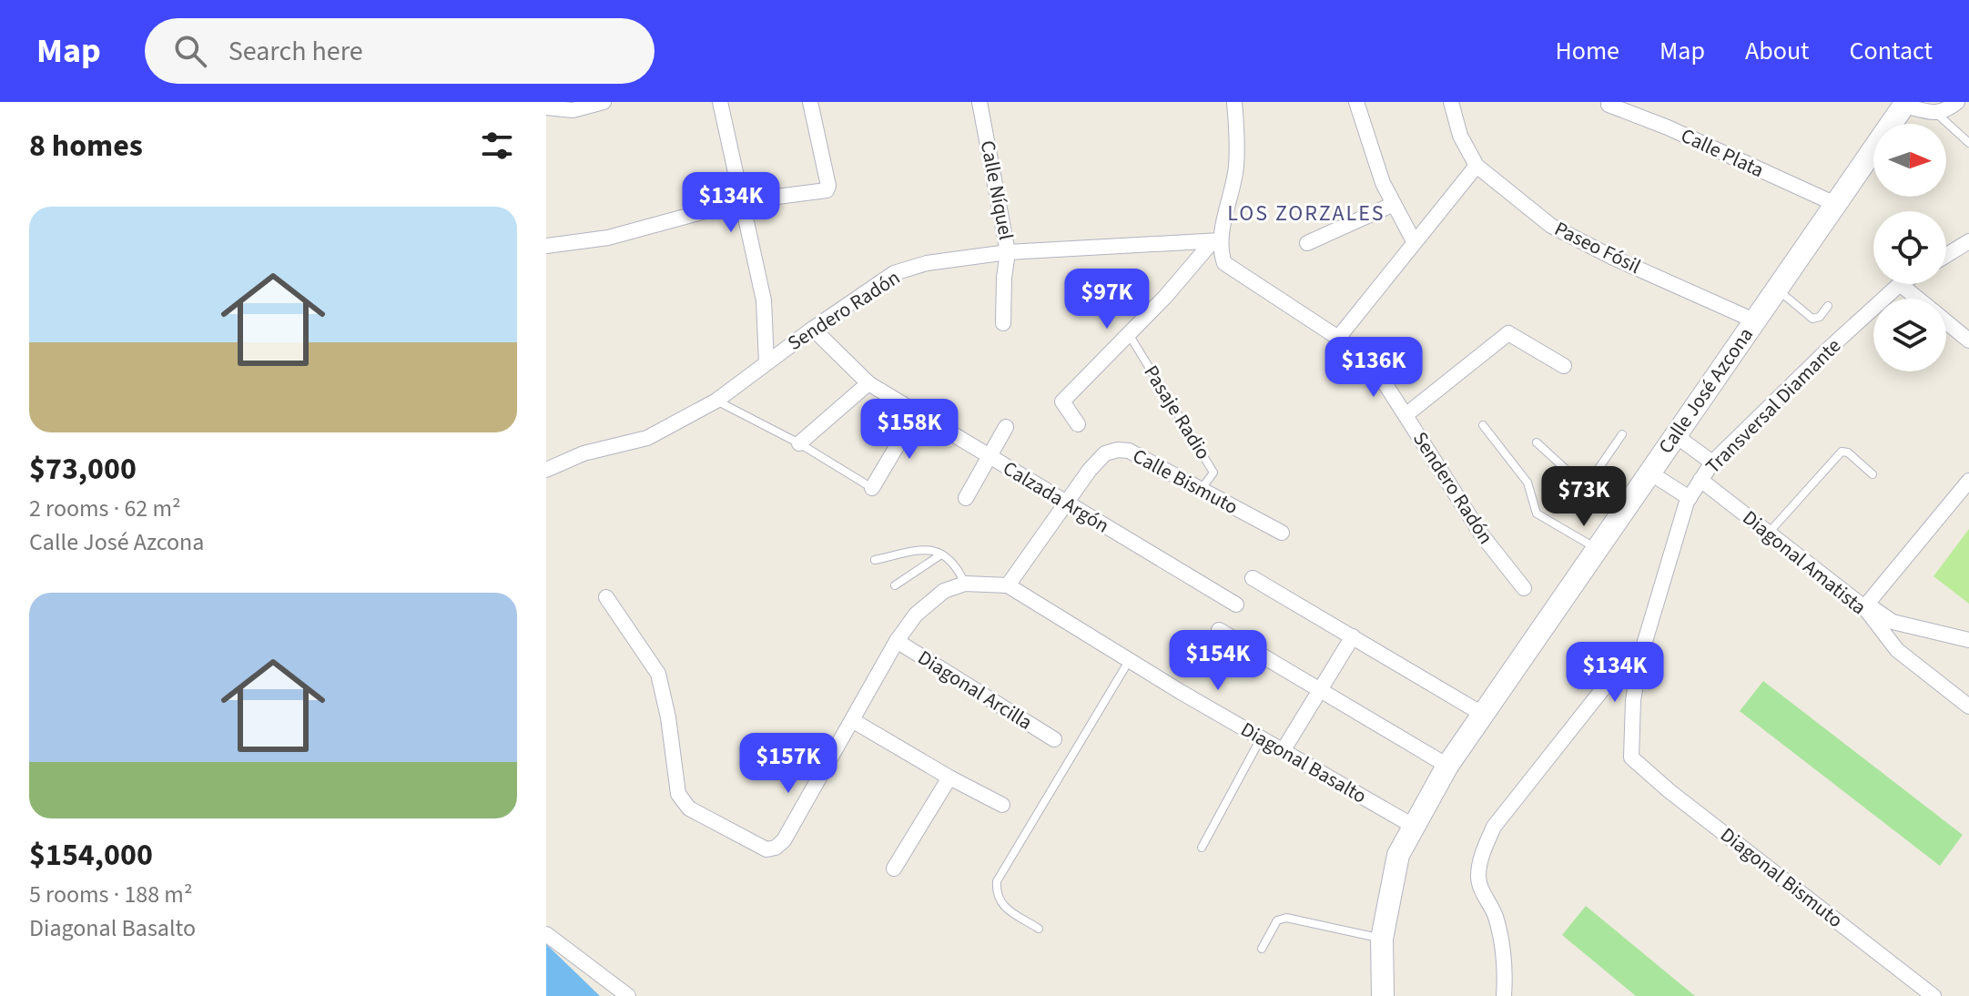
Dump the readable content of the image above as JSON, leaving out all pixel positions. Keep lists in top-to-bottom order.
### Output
{
  "streets": {
    "main road": ["Calle José Azcona"],
    "street": [
      "Calle Plata",
      "Calle Níquel",
      "Paseo Fósil",
      "Sendero Radón",
      "Transversal Diamante",
      "Calle Bismuto",
      "Calzada Argón",
      "Diagonal Amatista",
      "Diagonal Arcilla",
      "Diagonal Basalto",
      "Diagonal Bismuto"
    ],
    "lane": ["Pasaje Radio"]
  },
  "crossings": [
    ["Calle Plata", "Calle José Azcona"],
    ["Calle Níquel", "Sendero Radón"],
    ["Paseo Fósil", "Calle José Azcona"],
    ["Sendero Radón", "Calzada Argón"],
    ["Calle José Azcona", "Diagonal Basalto"],
    ["Transversal Diamante", "Diagonal Amatista"],
    ["Transversal Diamante", "Diagonal Bismuto"],
    ["Pasaje Radio", "Calle Bismuto"],
    ["Calle Bismuto", "Calzada Argón"],
    ["Calle Bismuto", "Diagonal Basalto"]
  ],
  "districts": ["LOS ZORZALES"],
  "north": "right",
  "page": {
    "header": "Map",
    "search": "Search here",
    "nav": [
      "Home",
      "Map",
      "About",
      "Contact"
    ],
    "heading": "8 homes",
    "price": [
      "$134K",
      "$97K",
      "$136K",
      "$158K",
      "$73K",
      "$154K",
      "$134K",
      "$157K"
    ],
    "list": [
      {
        "name": "$73,000",
        "note": "2 rooms · 62 m² · Calle José Azcona"
      },
      {
        "name": "$154,000",
        "note": "5 rooms · 188 m² · Diagonal Basalto"
      }
    ]
  }
}
